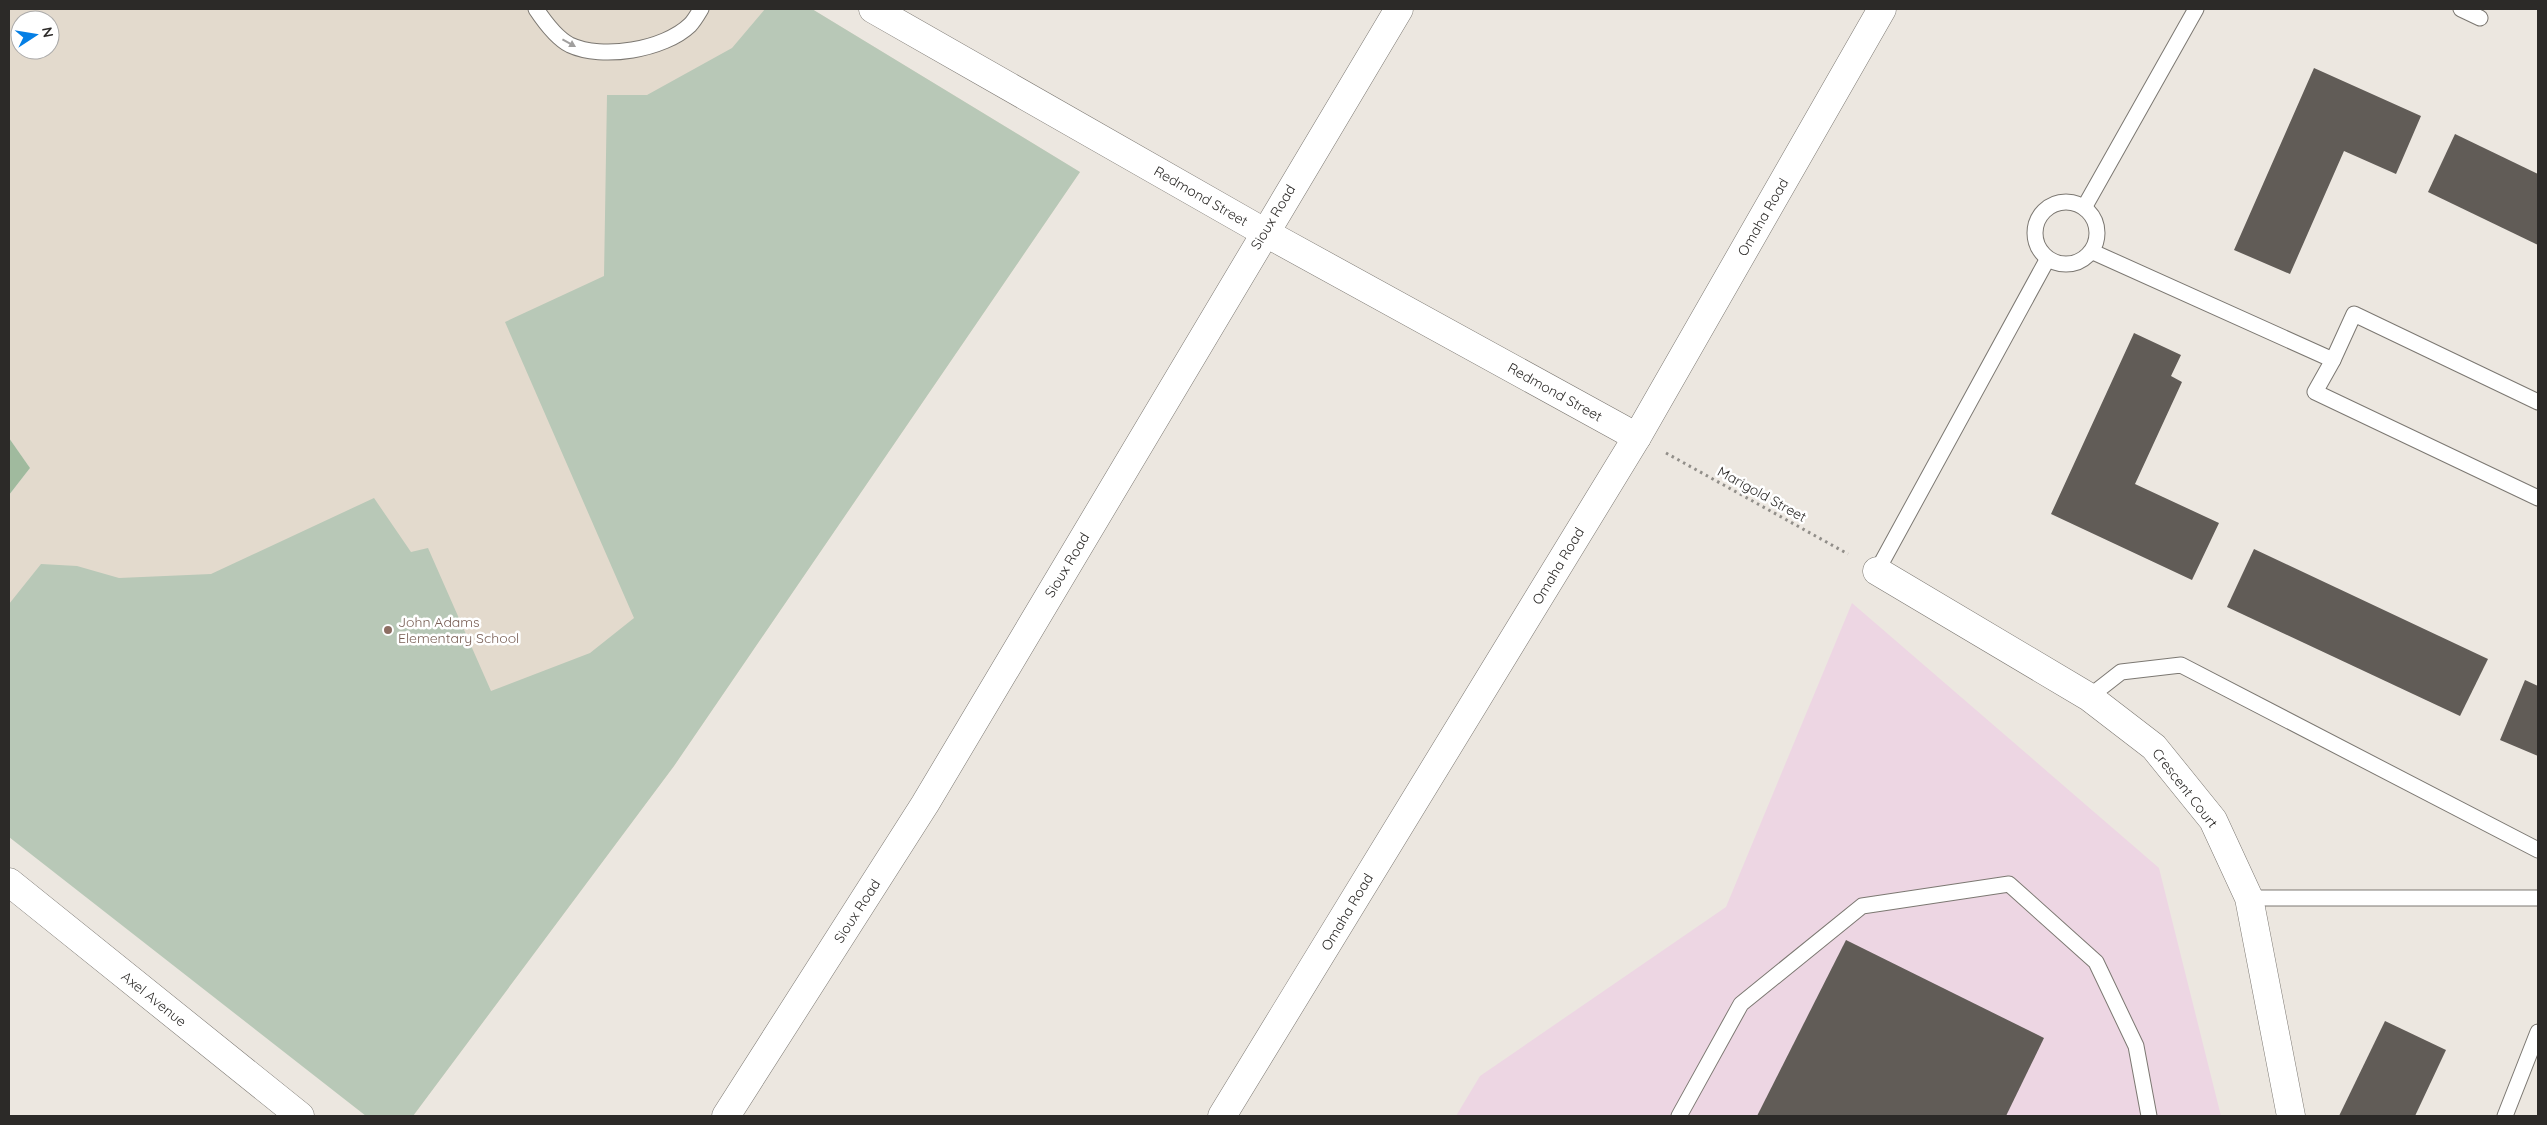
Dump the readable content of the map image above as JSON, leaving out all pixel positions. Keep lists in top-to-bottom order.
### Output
{
  "streets": {
    "street": [
      "Redmond Street",
      "Sioux Road",
      "Omaha Road",
      "Crescent Court",
      "Axel Avenue"
    ],
    "path": ["Marigold Street"]
  },
  "crossings": [
    ["Redmond Street", "Sioux Road"],
    ["Redmond Street", "Omaha Road"],
    ["Redmond Street", "Marigold Street"],
    ["Omaha Road", "Marigold Street"],
    ["Marigold Street", "Crescent Court"]
  ],
  "places": ["John Adams Elementary School"],
  "north": "right"
}
